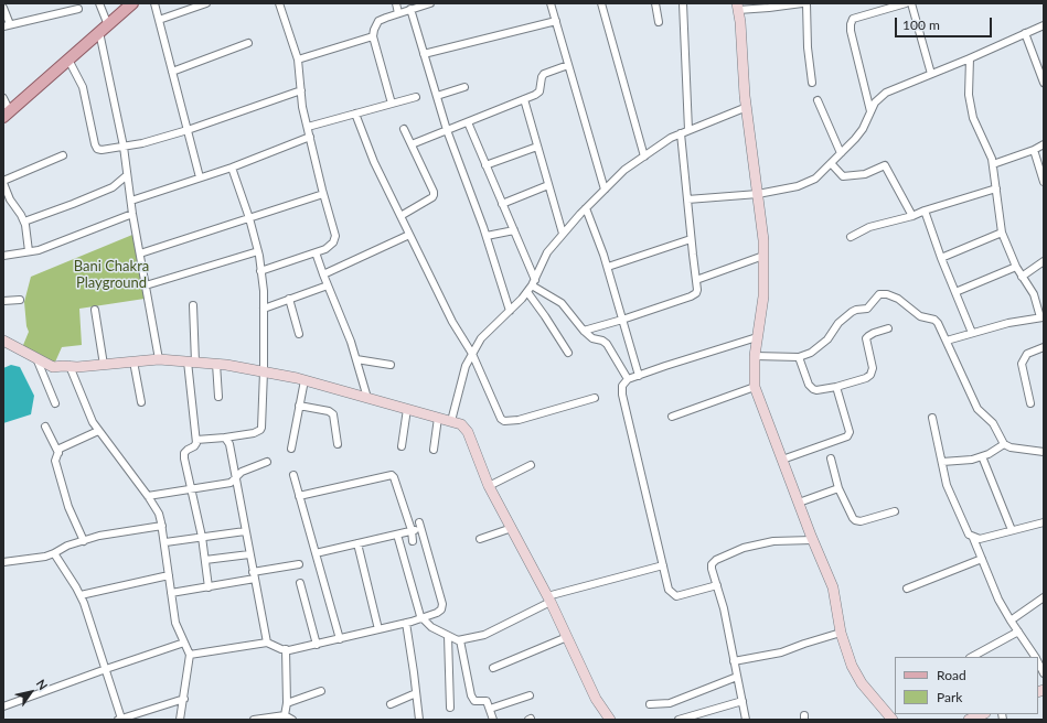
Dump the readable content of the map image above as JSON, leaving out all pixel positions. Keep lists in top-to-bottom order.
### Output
{
  "parks": ["Bani Chakra Playground"],
  "legend": ["Road", "Park"],
  "scale_bar": "100 m",
  "north": "top right"
}
